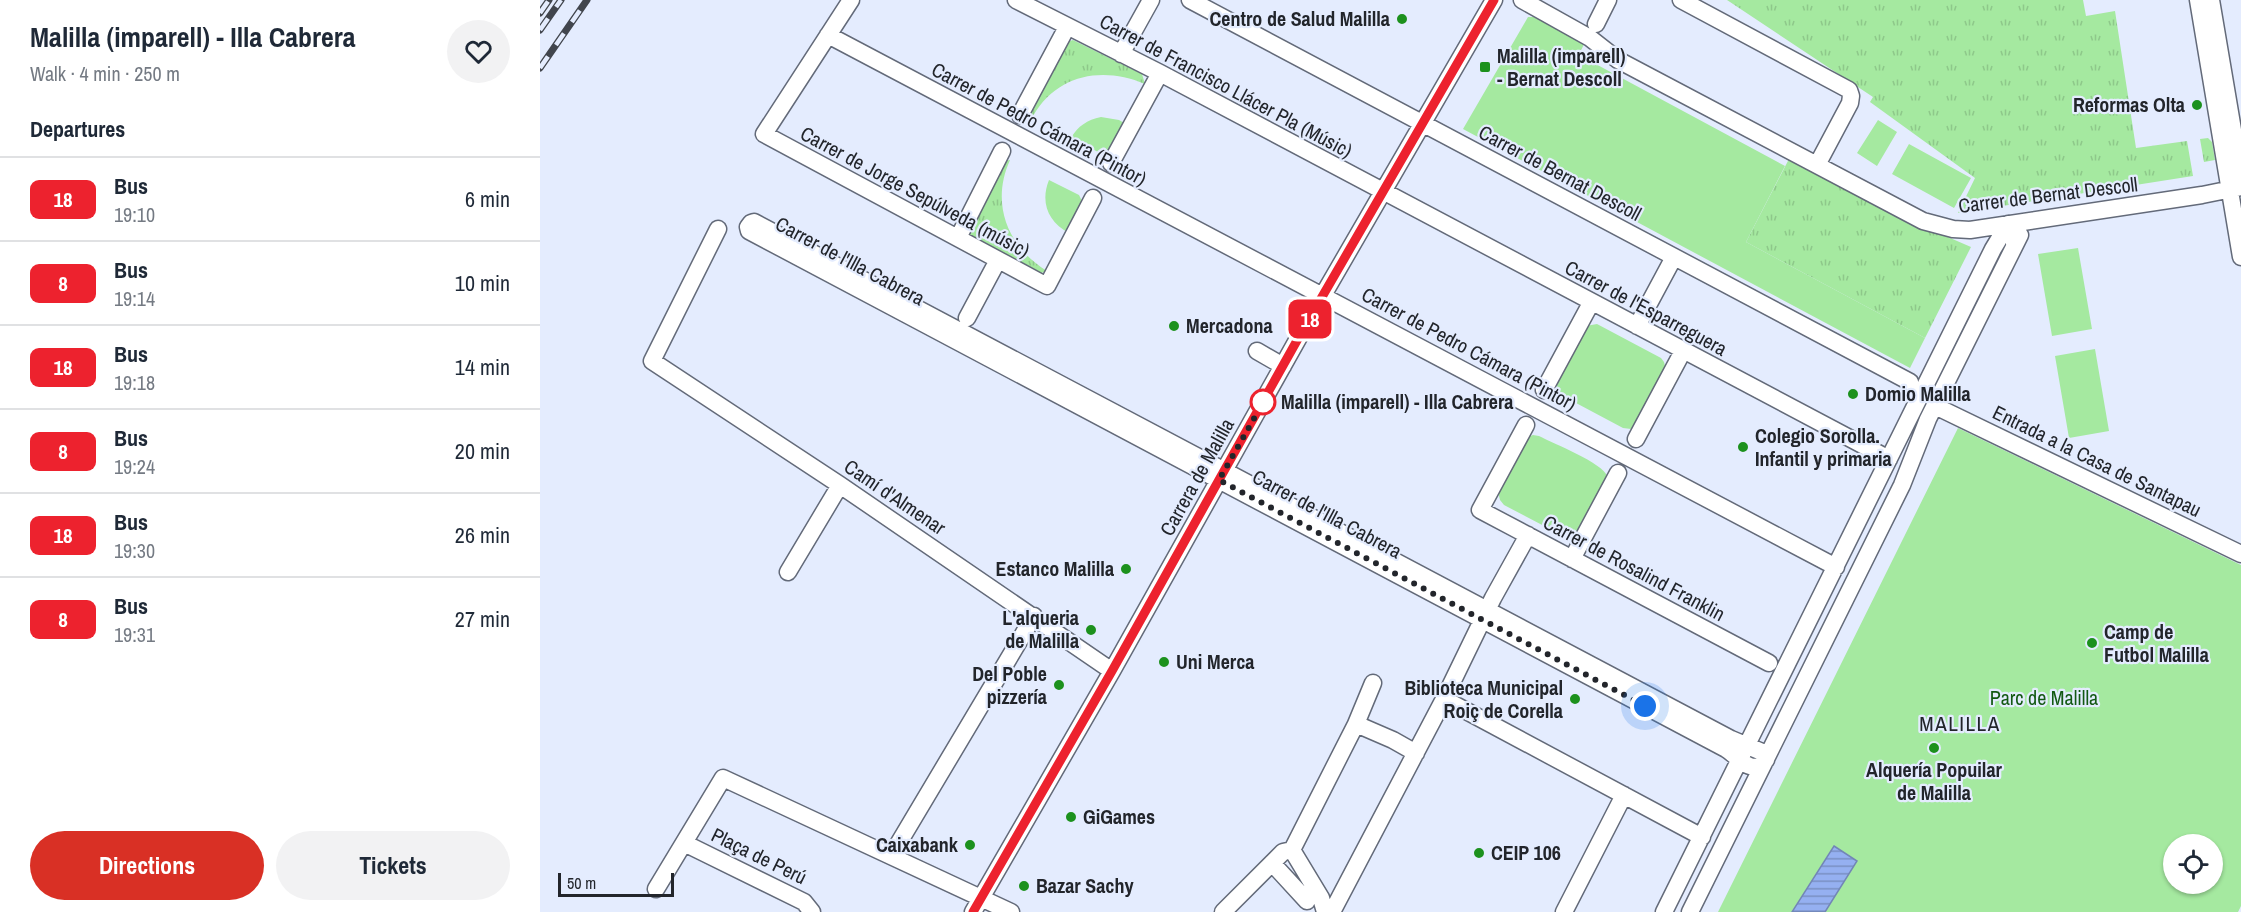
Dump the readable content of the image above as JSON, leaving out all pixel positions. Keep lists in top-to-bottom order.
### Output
{
  "streets": {
    "street": [
      "Carrer de Francisco Llácer Pla (Músic)",
      "Carrer de Pedro Cámara (Pintor)",
      "Carrer de Bernat Descoll",
      "Carrer de Jorge Sepúlveda (músic)",
      "Carrer de l'Illa Cabrera",
      "Carrer de l'Esparreguera",
      "Entrada a la Casa de Santapau",
      "Carrera de Malilla",
      "Camí d'Almenar",
      "Carrer de Rosalind Franklin",
      "Plaça de Perú"
    ]
  },
  "crossings": [
    ["Carrer de Francisco Llácer Pla (Músic)", "Carrer de l'Esparreguera"],
    ["Carrer de Francisco Llácer Pla (Músic)", "Carrera de Malilla"],
    ["Carrer de Pedro Cámara (Pintor)", "Carrer de Jorge Sepúlveda (músic)"],
    ["Carrer de Pedro Cámara (Pintor)", "Carrera de Malilla"],
    ["Carrer de Bernat Descoll", "Carrera de Malilla"],
    ["Carrer de l'Illa Cabrera", "Carrera de Malilla"],
    ["Carrer de l'Esparreguera", "Carrera de Malilla"],
    ["Carrera de Malilla", "Camí d'Almenar"]
  ],
  "districts": ["MALILLA"],
  "parks": ["Parc de Malilla"],
  "places": {
    "other": [
      "Centro de Salud Malilla",
      "Reformas Olta",
      "Mercadona",
      "Domio Malilla",
      "Malilla (imparell) - Illa Cabrera",
      "Colegio Sorolla. Infantil y primaria",
      "Estanco Malilla",
      "L'alqueria de Malilla",
      "Camp de Futbol Malilla",
      "Uni Merca",
      "Del Poble pizzería",
      "Biblioteca Municipal Roiç de Corella",
      "Alquería Popuilar de Malilla",
      "GiGames",
      "Caixabank",
      "CEIP 106",
      "Bazar Sachy"
    ],
    "transit": ["Malilla (imparell) - Bernat Descoll"]
  },
  "lines": ["bus line 18"],
  "scale_bar": "50 m",
  "page": {
    "heading": [
      ["Malilla (imparell) - Illa Cabrera", "Walk · 4 min · 250 m"],
      "Departures"
    ],
    "on_map": "18",
    "list": [
      {
        "mark": "18",
        "name": "Bus",
        "note": "19:10",
        "value": "6 min"
      },
      {
        "mark": "8",
        "name": "Bus",
        "note": "19:14",
        "value": "10 min"
      },
      {
        "mark": "18",
        "name": "Bus",
        "note": "19:18",
        "value": "14 min"
      },
      {
        "mark": "8",
        "name": "Bus",
        "note": "19:24",
        "value": "20 min"
      },
      {
        "mark": "18",
        "name": "Bus",
        "note": "19:30",
        "value": "26 min"
      },
      {
        "mark": "8",
        "name": "Bus",
        "note": "19:31",
        "value": "27 min"
      }
    ],
    "buttons": ["Directions", "Tickets"],
    "scale": "50 m"
  }
}
